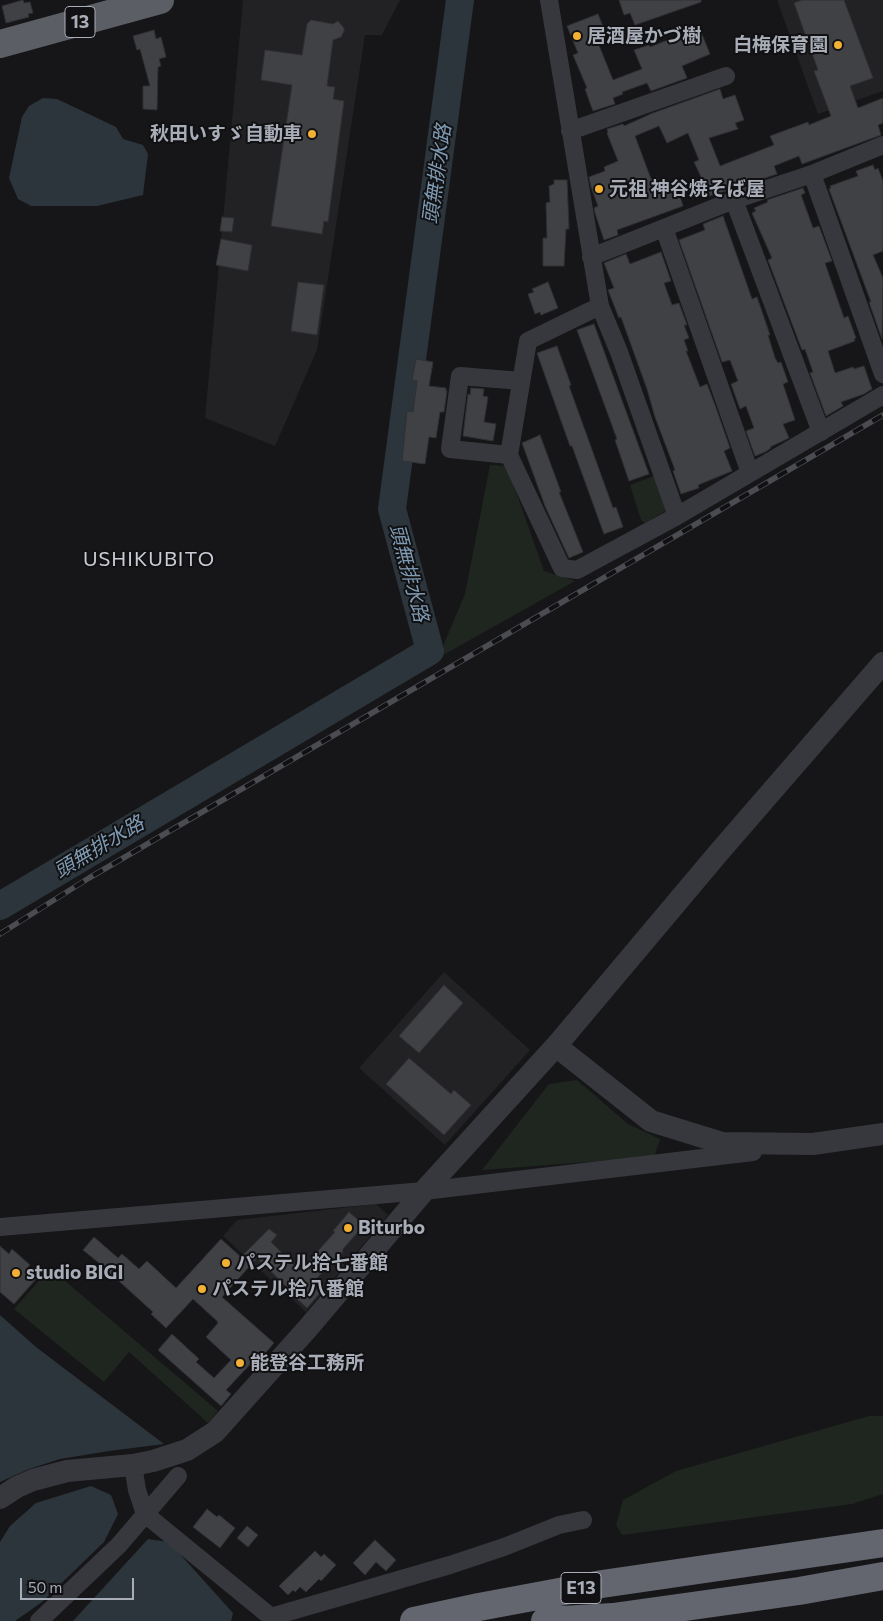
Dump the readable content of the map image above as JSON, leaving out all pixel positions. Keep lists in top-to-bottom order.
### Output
{
  "streets": {
    "highway": ["13", "E13"]
  },
  "districts": ["USHIKUBITO"],
  "water": ["頭無排水路"],
  "places": [
    "居酒屋かづ樹",
    "白梅保育園",
    "秋田いすゞ自動車",
    "元祖 神谷焼そば屋",
    "Biturbo",
    "パステル拾七番館",
    "studio BIGI",
    "パステル拾八番館",
    "能登谷工務所"
  ],
  "scale_bar": "50 m"
}
